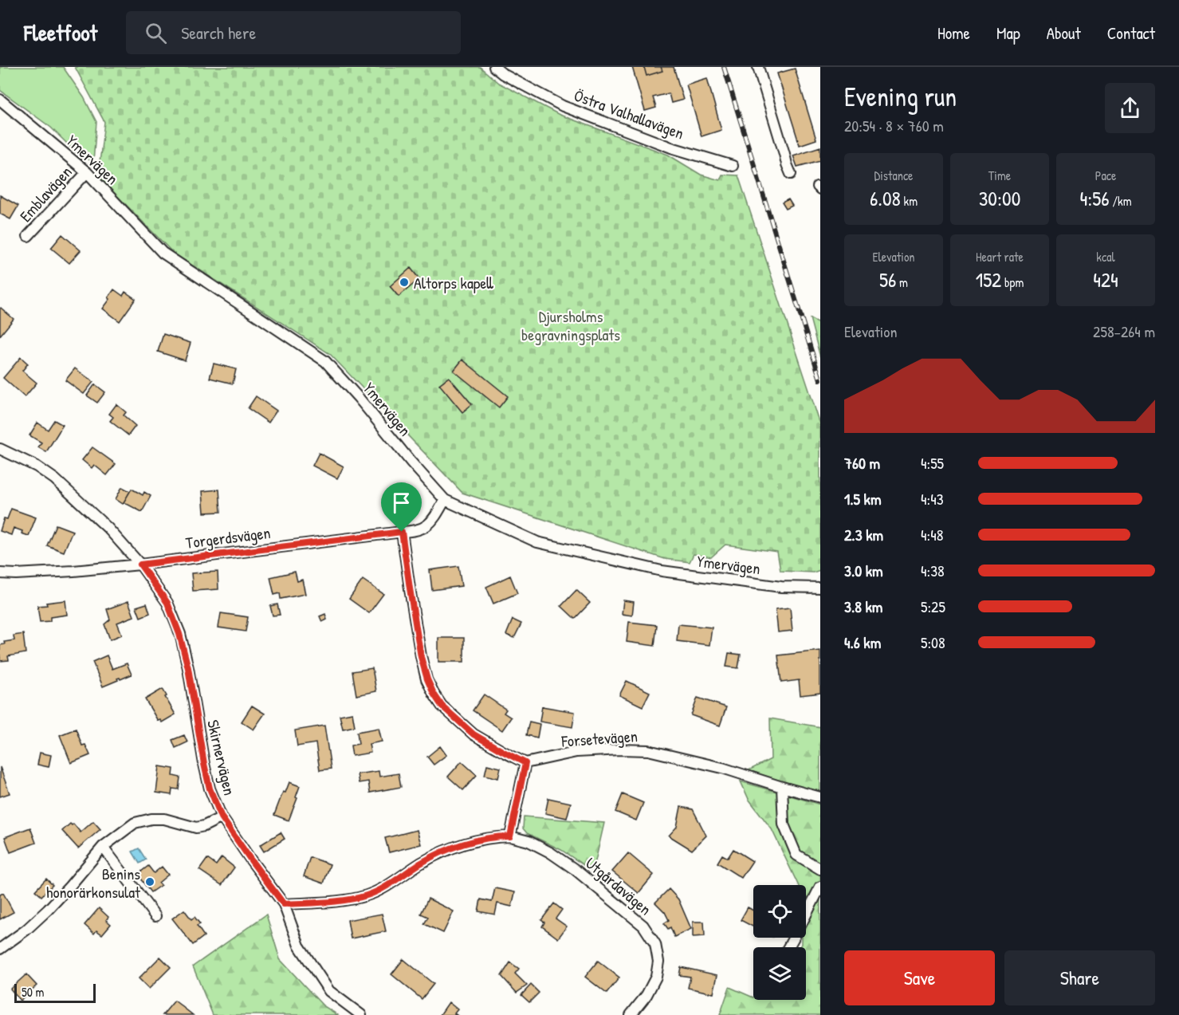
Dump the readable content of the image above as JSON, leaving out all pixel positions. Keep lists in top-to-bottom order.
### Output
{
  "streets": {
    "street": [
      "Östra Valhallavägen",
      "Ymervägen",
      "Emblavägen",
      "Torgerdsvägen",
      "Forsetevägen",
      "Skirnervägen",
      "Utgårdavägen"
    ]
  },
  "crossings": [
    ["Ymervägen", "Emblavägen"],
    ["Ymervägen", "Torgerdsvägen"],
    ["Torgerdsvägen", "Skirnervägen"]
  ],
  "parks": ["Djursholms begravningsplats"],
  "places": ["Altorps kapell", "Benins honorärkonsulat"],
  "scale_bar": "50 m",
  "page": {
    "header": "Fleetfoot",
    "search": "Search here",
    "nav": [
      "Home",
      "Map",
      "About",
      "Contact"
    ],
    "heading": ["Evening run", "20:54 · 8 × 760 m"],
    "stats": [
      ["Distance", "6.08 km"],
      ["Time", "30:00"],
      ["Pace", "4:56 /km"],
      ["Elevation", "56 m"],
      ["Heart rate", "152 bpm"],
      ["kcal", "424"]
    ],
    "chart": ["Elevation", "258–264 m"],
    "list": [
      {
        "name": "760 m",
        "note": "4:55"
      },
      {
        "name": "1.5 km",
        "note": "4:43"
      },
      {
        "name": "2.3 km",
        "note": "4:48"
      },
      {
        "name": "3.0 km",
        "note": "4:38"
      },
      {
        "name": "3.8 km",
        "note": "5:25"
      },
      {
        "name": "4.6 km",
        "note": "5:08"
      }
    ],
    "buttons": ["Save", "Share"],
    "scale": "50 m"
  }
}
